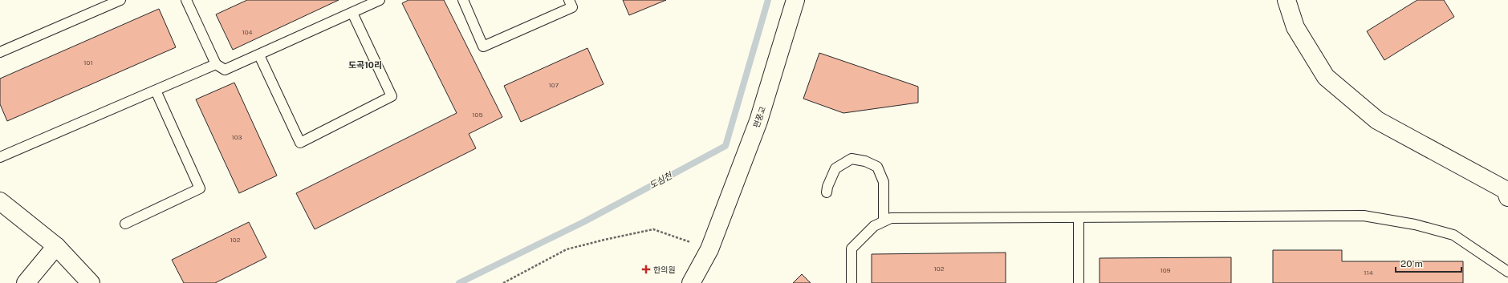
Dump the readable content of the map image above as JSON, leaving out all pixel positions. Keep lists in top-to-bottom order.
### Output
{
  "streets": {
    "street": ["편풍교"]
  },
  "districts": ["도곡10리"],
  "water": ["도심천"],
  "places": {
    "health": ["한의원"]
  },
  "house_numbers": [
    "104",
    "101",
    "107",
    "105",
    "103",
    "102",
    "102",
    "109",
    "114"
  ],
  "scale_bar": "20 m"
}
